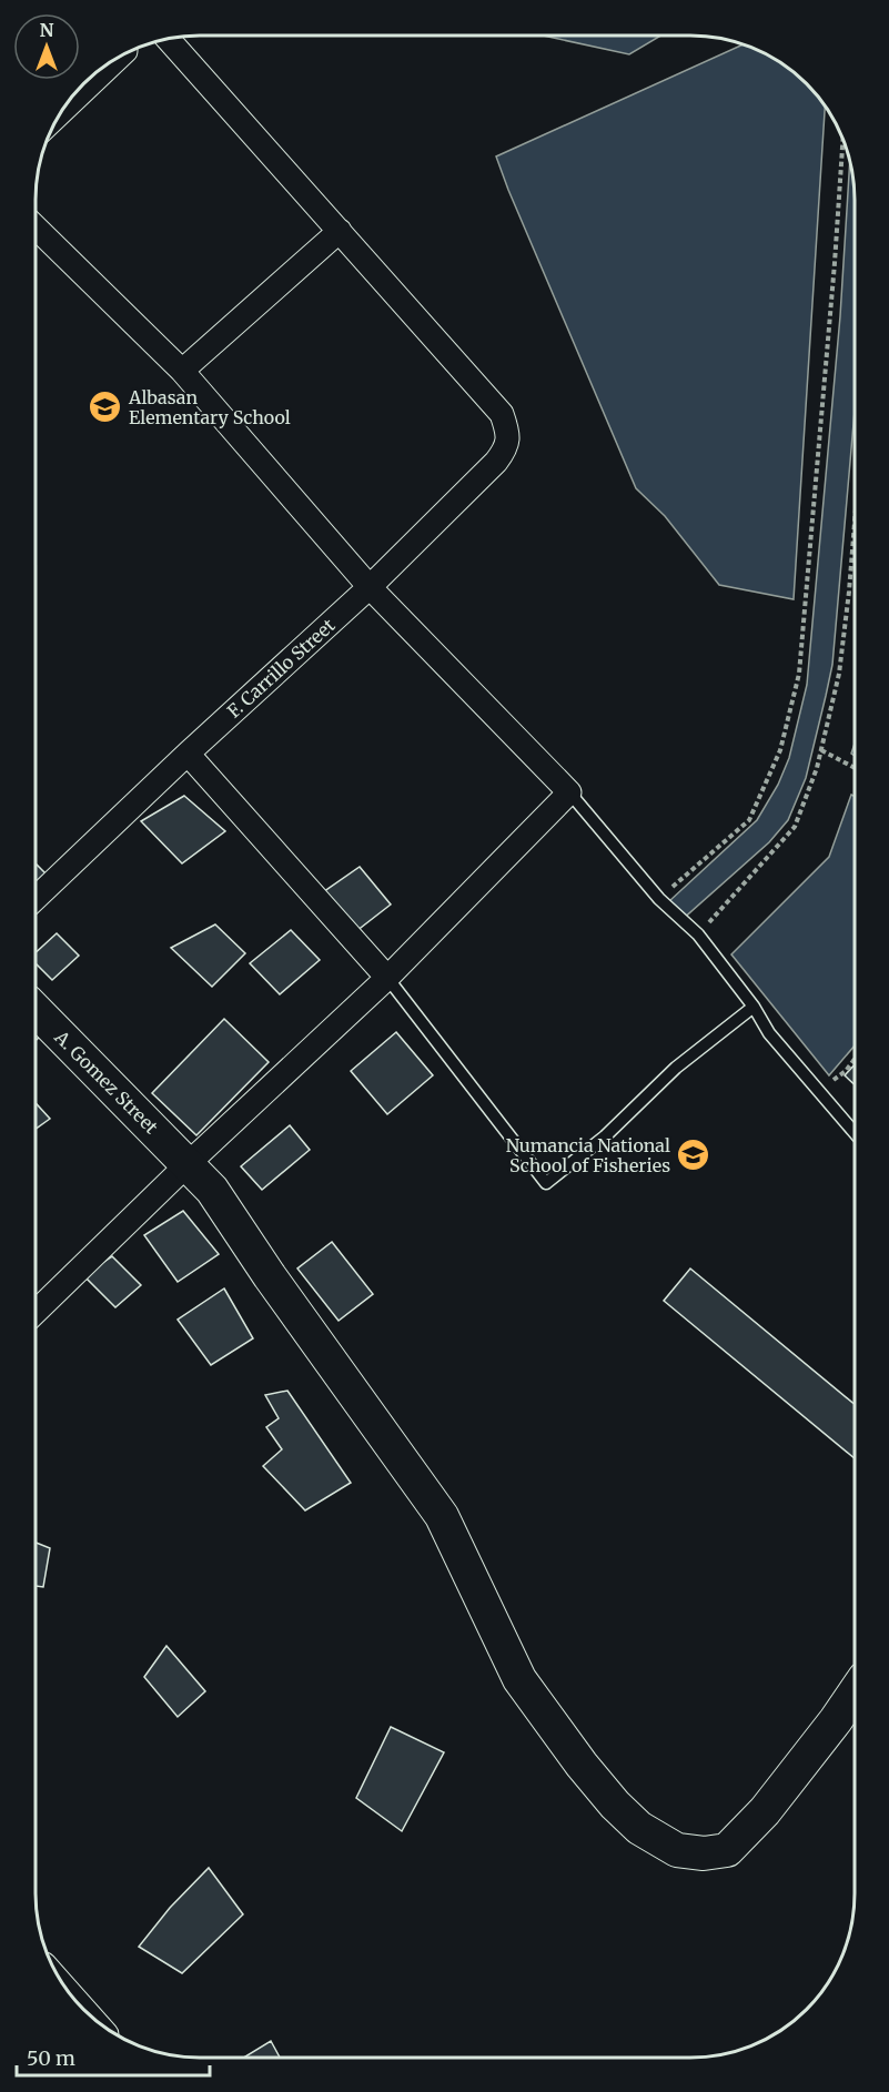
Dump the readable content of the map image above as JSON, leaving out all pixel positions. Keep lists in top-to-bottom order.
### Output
{
  "streets": {
    "street": ["F. Carrillo Street", "A. Gomez Street"]
  },
  "places": {
    "school or university": ["Albasan Elementary School", "Numancia National School of Fisheries"]
  },
  "scale_bar": "50 m",
  "north": "top"
}
